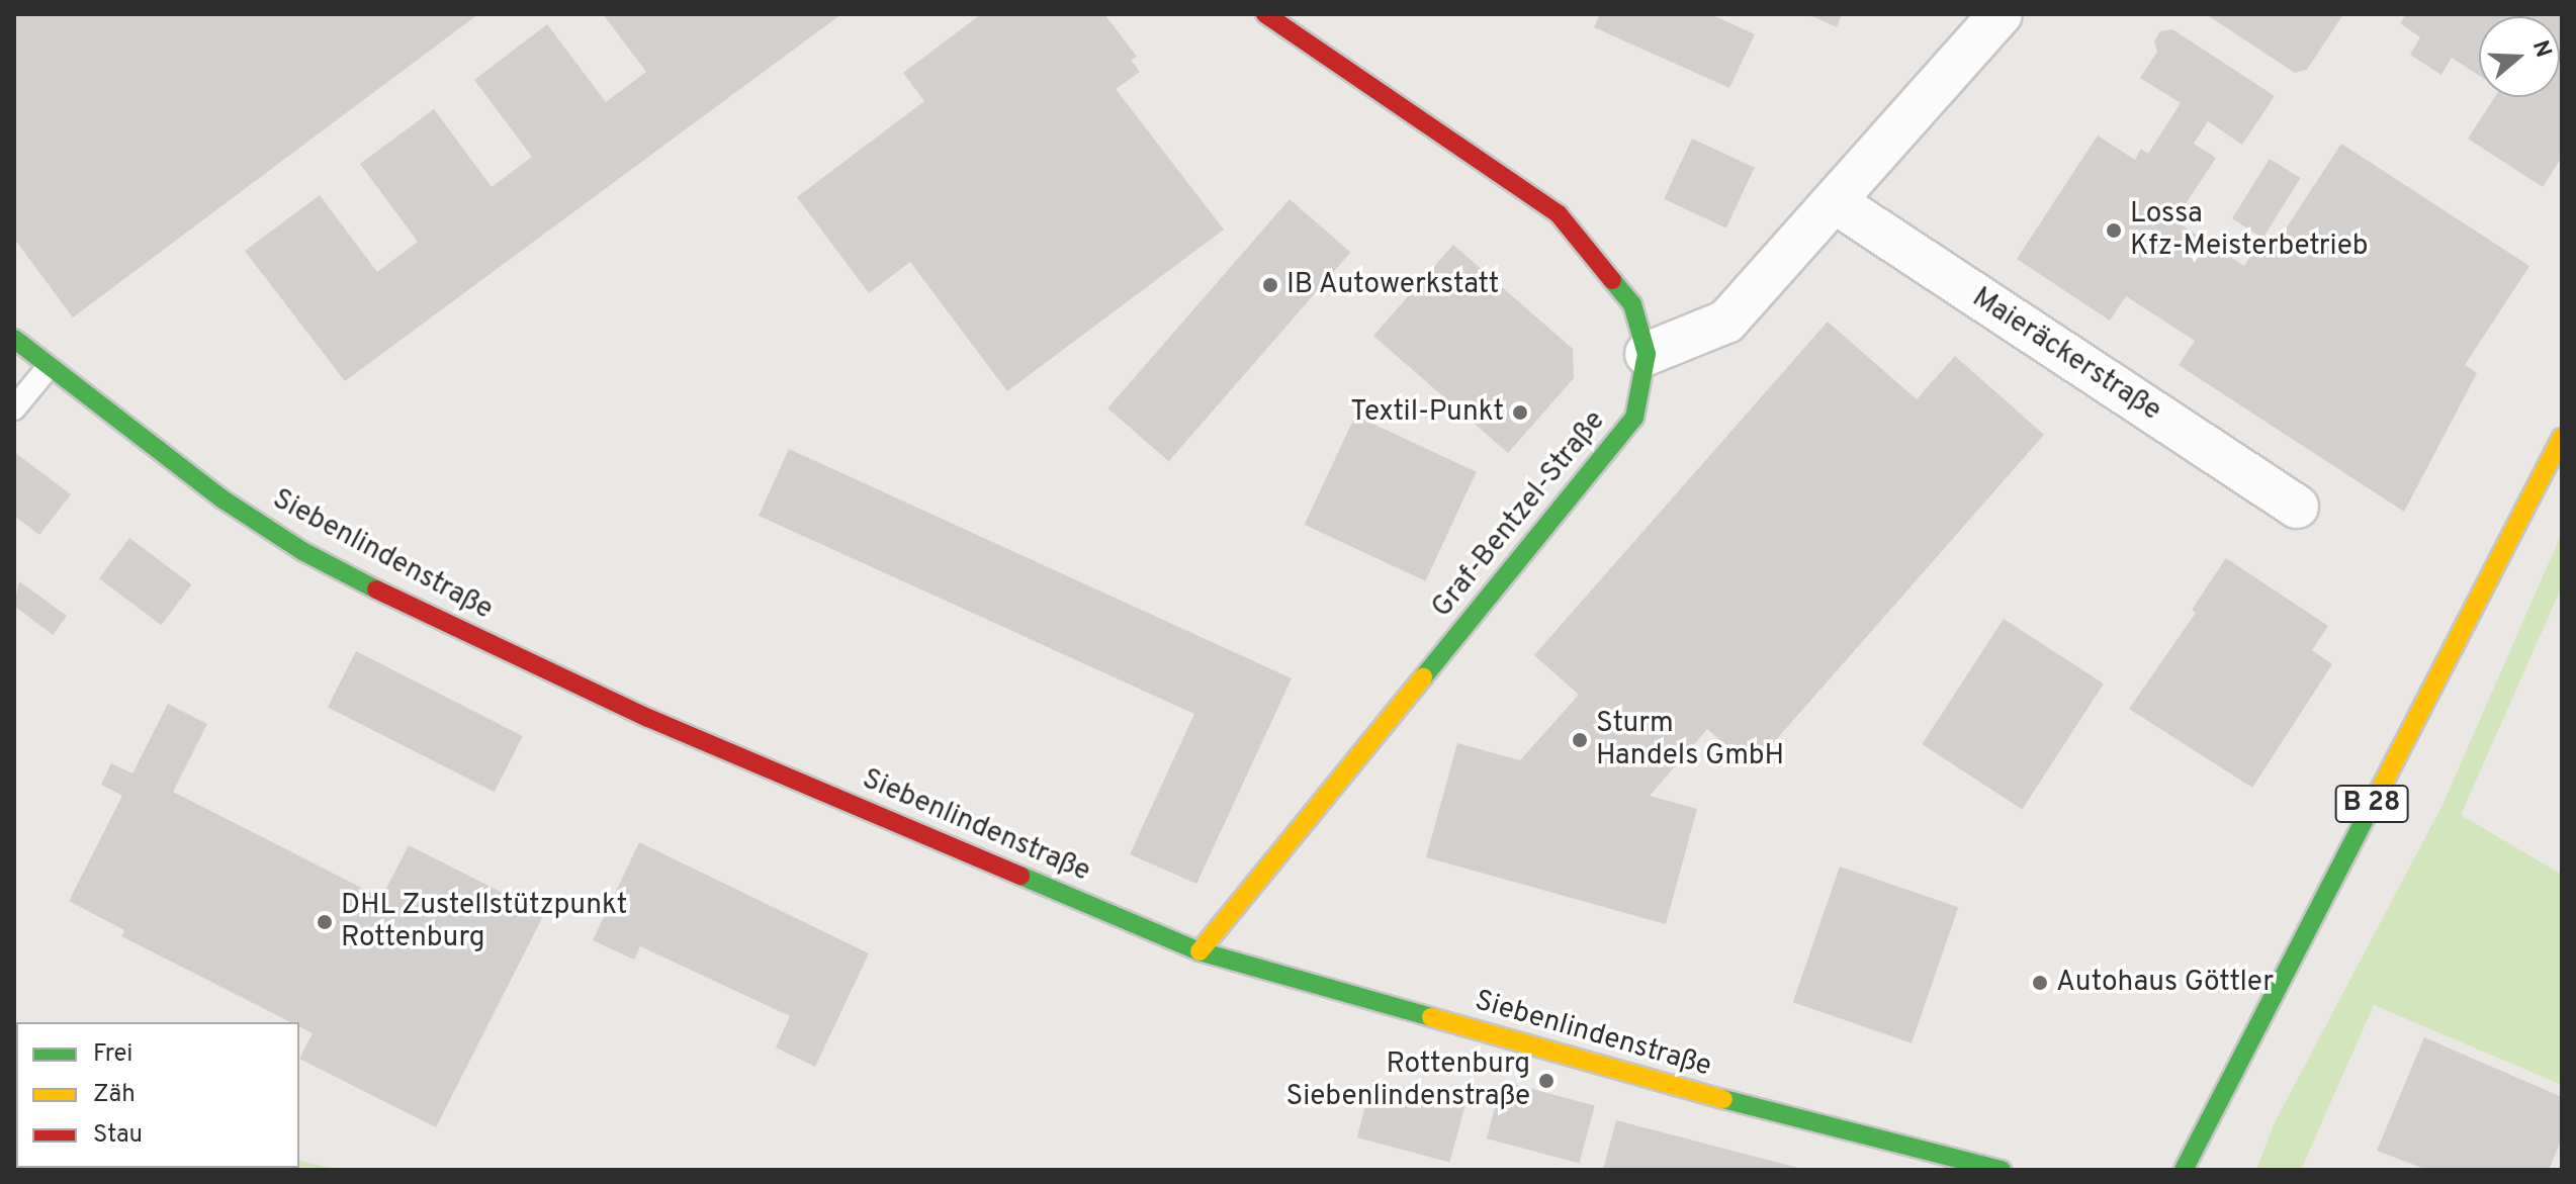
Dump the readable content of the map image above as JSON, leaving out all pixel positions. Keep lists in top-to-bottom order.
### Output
{
  "streets": {
    "street": [
      "Maieräckerstraße",
      "Graf-Bentzel-Straße",
      "Siebenlindenstraße",
      "B 28"
    ]
  },
  "crossings": [
    ["Graf-Bentzel-Straße", "Siebenlindenstraße"]
  ],
  "places": [
    "Lossa Kfz-Meisterbetrieb",
    "IB Autowerkstatt",
    "Textil-Punkt",
    "Sturm Handels GmbH",
    "DHL Zustellstützpunkt Rottenburg",
    "Autohaus Göttler",
    "Rottenburg Siebenlindenstraße"
  ],
  "legend": ["Frei", "Zäh", "Stau"],
  "north": "right"
}
